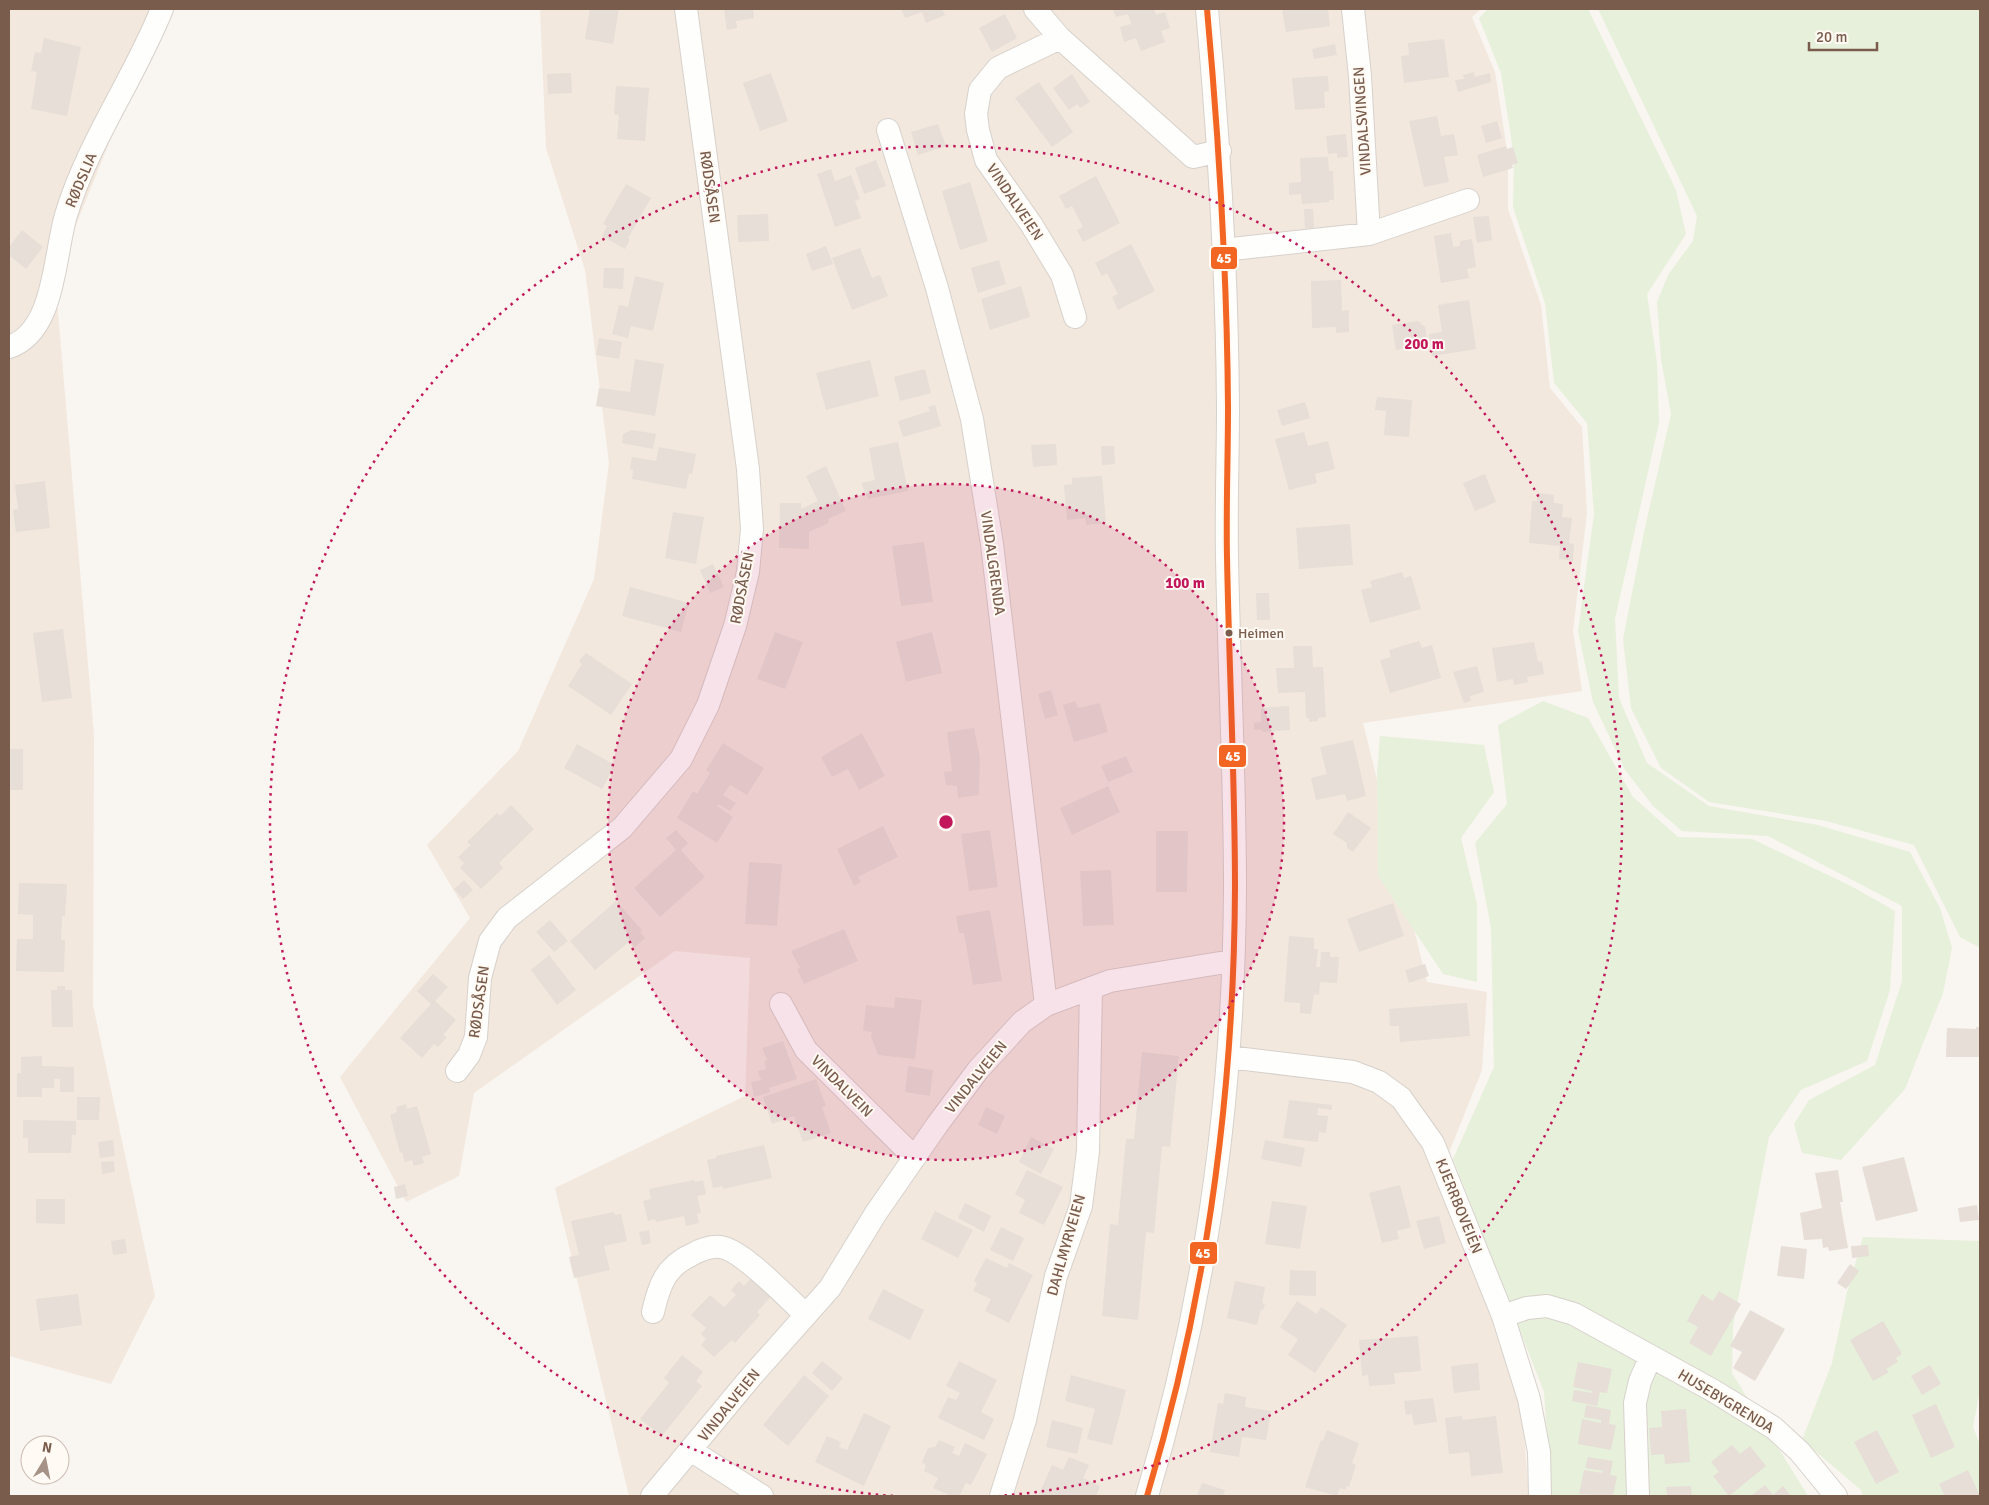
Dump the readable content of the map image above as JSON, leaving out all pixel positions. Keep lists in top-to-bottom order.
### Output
{
  "streets": {
    "street": [
      "VINDALSVINGEN",
      "RØDSLIA",
      "RØDSÅSEN",
      "VINDALVEIEN",
      "VINDALGRENDA",
      "VINDALVEIN",
      "KJERRBOVEIEN",
      "DAHLMYRVEIEN",
      "HUSEBYGRENDA"
    ]
  },
  "crossings": [
    ["VINDALVEIEN", "VINDALGRENDA"],
    ["VINDALVEIEN", "VINDALVEIN"],
    ["VINDALVEIEN", "DAHLMYRVEIEN"],
    ["KJERRBOVEIEN", "HUSEBYGRENDA"]
  ],
  "places": ["Heimen"],
  "lines": ["transit line 45"],
  "scale_bar": "20 m",
  "north": "top",
  "rings": ["200 m", "100 m"]
}
